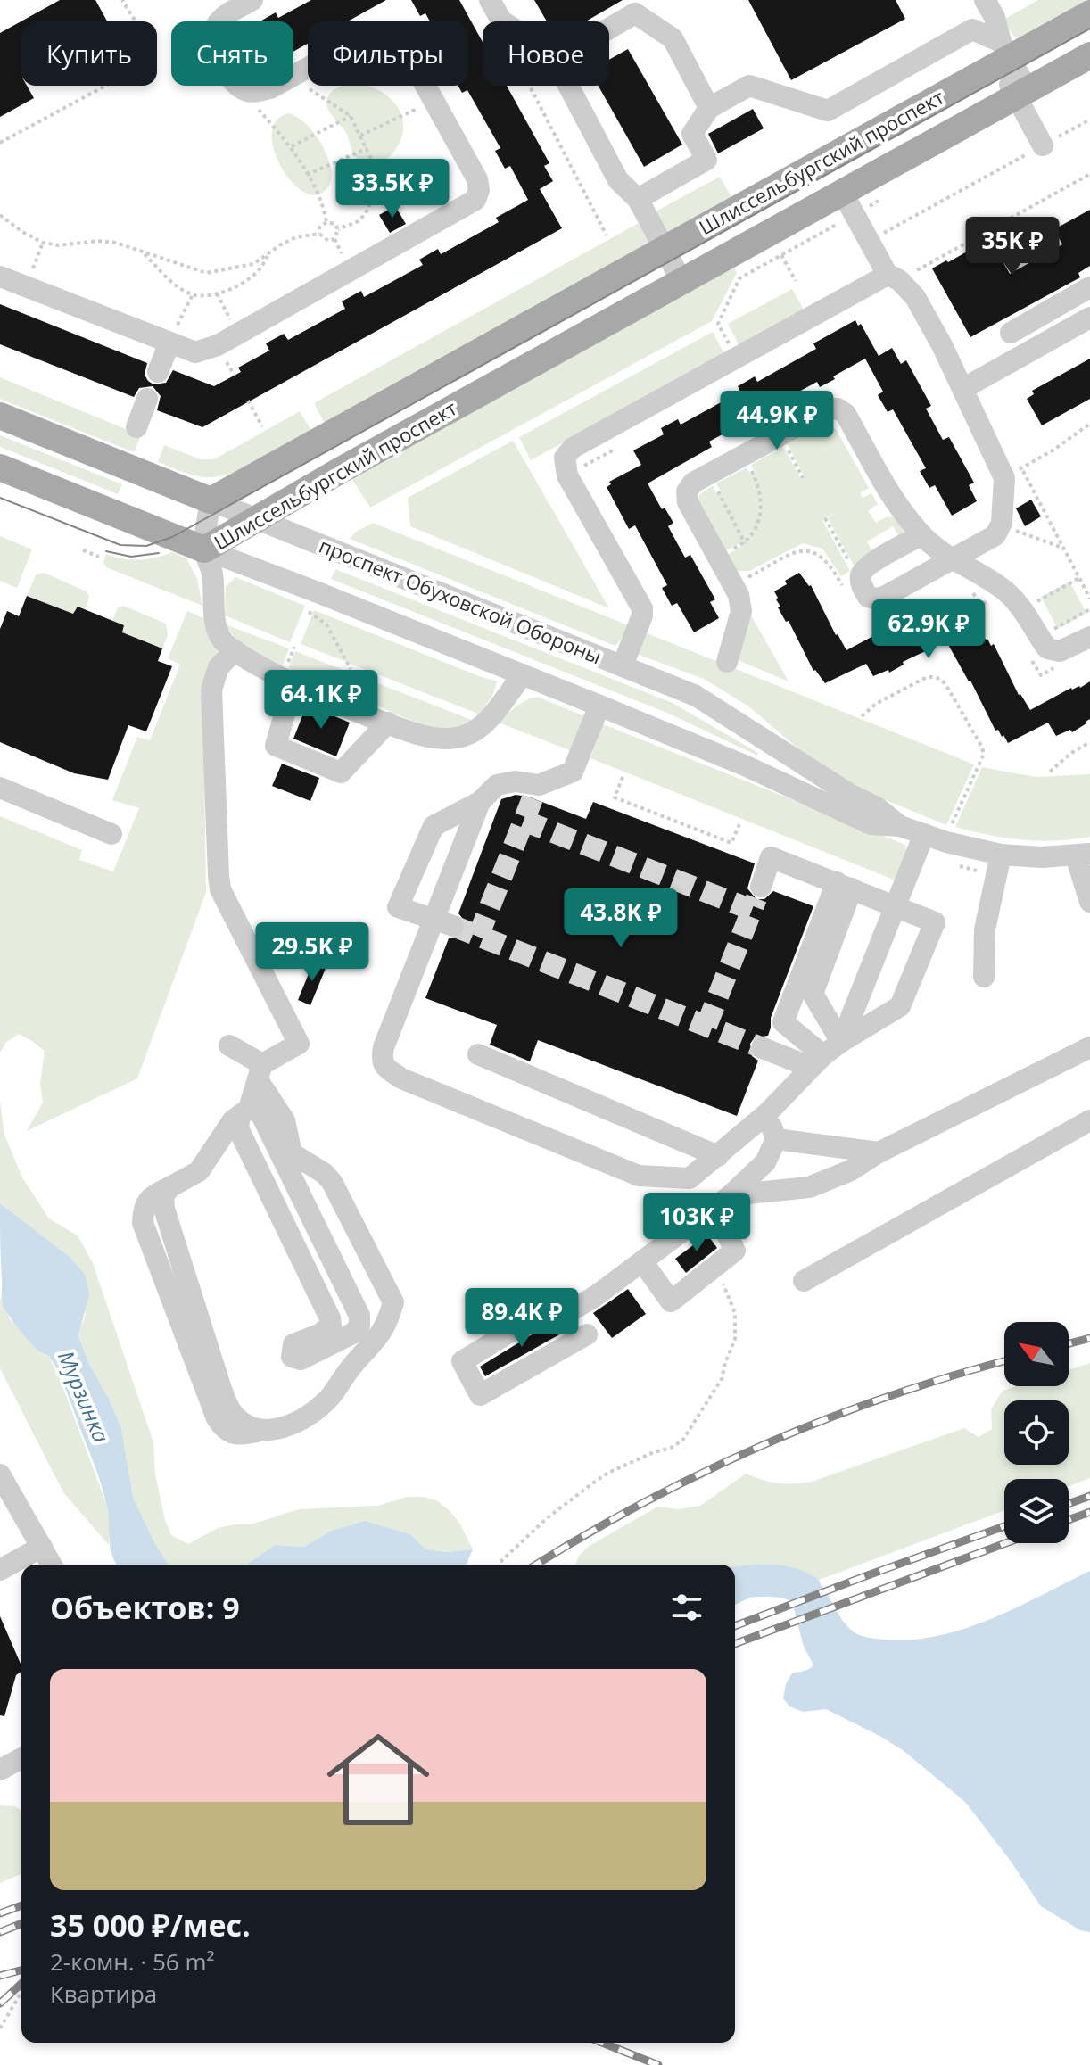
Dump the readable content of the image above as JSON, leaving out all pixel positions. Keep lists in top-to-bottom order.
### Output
{
  "streets": {
    "main road": ["Шлиссельбургский проспект", "проспект Обуховской Обороны"]
  },
  "crossings": [
    ["Шлиссельбургский проспект", "проспект Обуховской Обороны"]
  ],
  "water": ["Мурзинка"],
  "north": "top left",
  "page": {
    "chip": [
      "Купить",
      "Снять",
      "Фильтры",
      "Новое"
    ],
    "price": [
      "33.5K ₽",
      "35K ₽",
      "44.9K ₽",
      "62.9K ₽",
      "64.1K ₽",
      "43.8K ₽",
      "29.5K ₽",
      "103K ₽",
      "89.4K ₽"
    ],
    "heading": "Объектов: 9",
    "list": [
      {
        "name": "35 000 ₽/мес.",
        "note": "2-комн. · 56 m² · Квартира"
      }
    ]
  }
}
